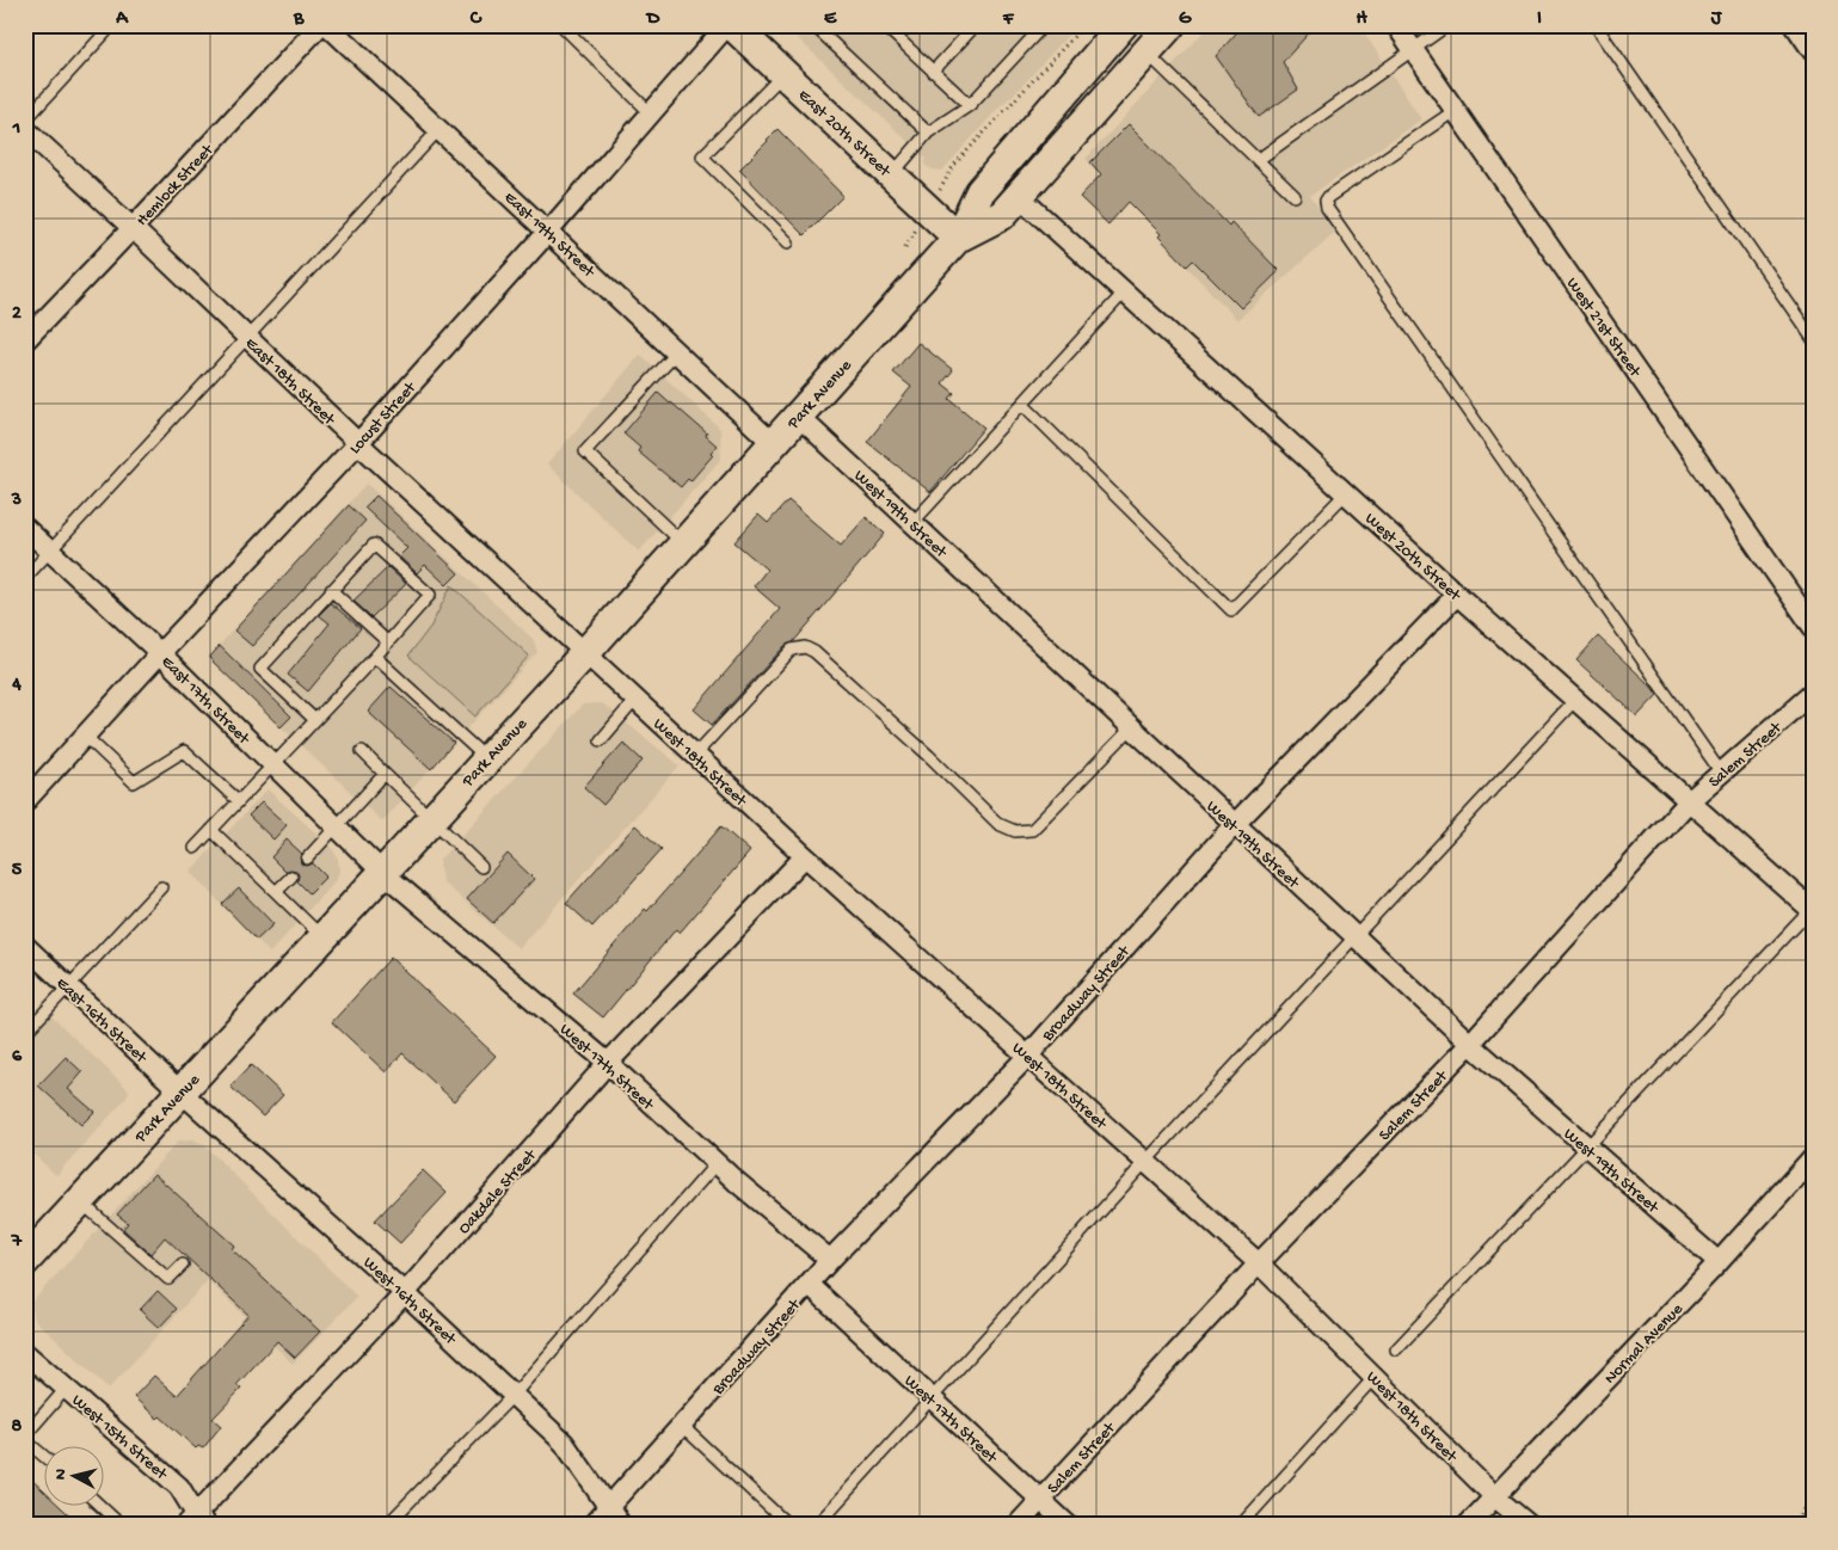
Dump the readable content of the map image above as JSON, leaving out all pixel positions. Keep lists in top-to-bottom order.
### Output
{
  "streets": {
    "main road": ["East 20th Street", "Park Avenue"],
    "street": [
      "Hemlock Street",
      "East 19th Street",
      "West 21st Street",
      "East 18th Street",
      "Locust Street",
      "West 19th Street",
      "West 20th Street",
      "East 17th Street",
      "Salem Street",
      "West 18th Street",
      "Broadway Street",
      "East 16th Street",
      "West 17th Street",
      "Oakdale Street",
      "West 16th Street",
      "Normal Avenue",
      "West 15th Street"
    ]
  },
  "crossings": [
    ["East 20th Street", "Park Avenue"],
    ["Hemlock Street", "East 18th Street"],
    ["East 19th Street", "Park Avenue"],
    ["East 19th Street", "Locust Street"],
    ["East 18th Street", "Park Avenue"],
    ["East 18th Street", "Locust Street"],
    ["East 18th Street", "West 18th Street"],
    ["Park Avenue", "West 19th Street"],
    ["Park Avenue", "West 20th Street"],
    ["Park Avenue", "East 17th Street"],
    ["Park Avenue", "West 18th Street"],
    ["Park Avenue", "East 16th Street"],
    ["Park Avenue", "West 17th Street"],
    ["Park Avenue", "West 16th Street"],
    ["Locust Street", "East 17th Street"],
    ["West 19th Street", "Salem Street"],
    ["West 19th Street", "Broadway Street"],
    ["West 19th Street", "Normal Avenue"],
    ["West 20th Street", "Salem Street"],
    ["West 20th Street", "Broadway Street"],
    ["East 17th Street", "West 17th Street"],
    ["Salem Street", "West 18th Street"],
    ["Salem Street", "West 17th Street"],
    ["West 18th Street", "Broadway Street"],
    ["West 18th Street", "Oakdale Street"],
    ["West 18th Street", "Normal Avenue"],
    ["Broadway Street", "West 17th Street"],
    ["Broadway Street", "West 16th Street"],
    ["East 16th Street", "West 16th Street"],
    ["West 17th Street", "Oakdale Street"],
    ["Oakdale Street", "West 16th Street"],
    ["Oakdale Street", "West 15th Street"]
  ],
  "north": "left",
  "grid": {
    "columns": [
      "A",
      "B",
      "C",
      "D",
      "E",
      "F",
      "G",
      "H",
      "I",
      "J"
    ],
    "rows": [
      "1",
      "2",
      "3",
      "4",
      "5",
      "6",
      "7",
      "8"
    ]
  }
}
